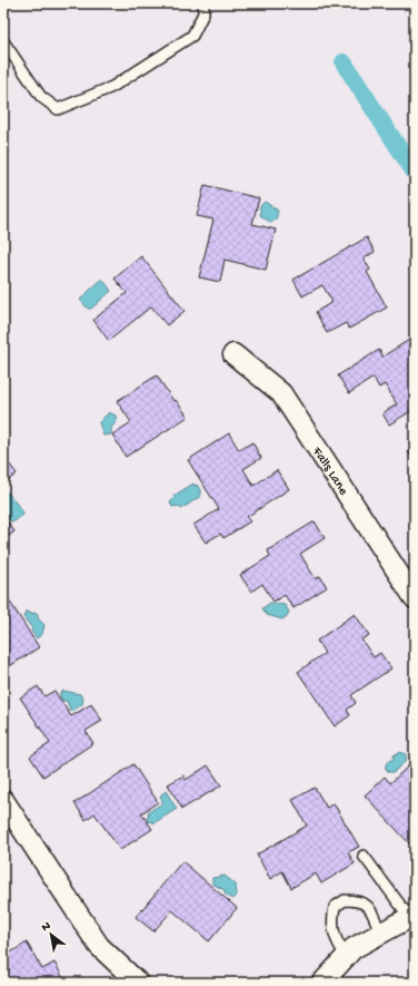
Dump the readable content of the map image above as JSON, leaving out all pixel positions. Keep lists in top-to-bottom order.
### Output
{
  "streets": {
    "street": ["Falls Lane"]
  },
  "north": "top left"
}
